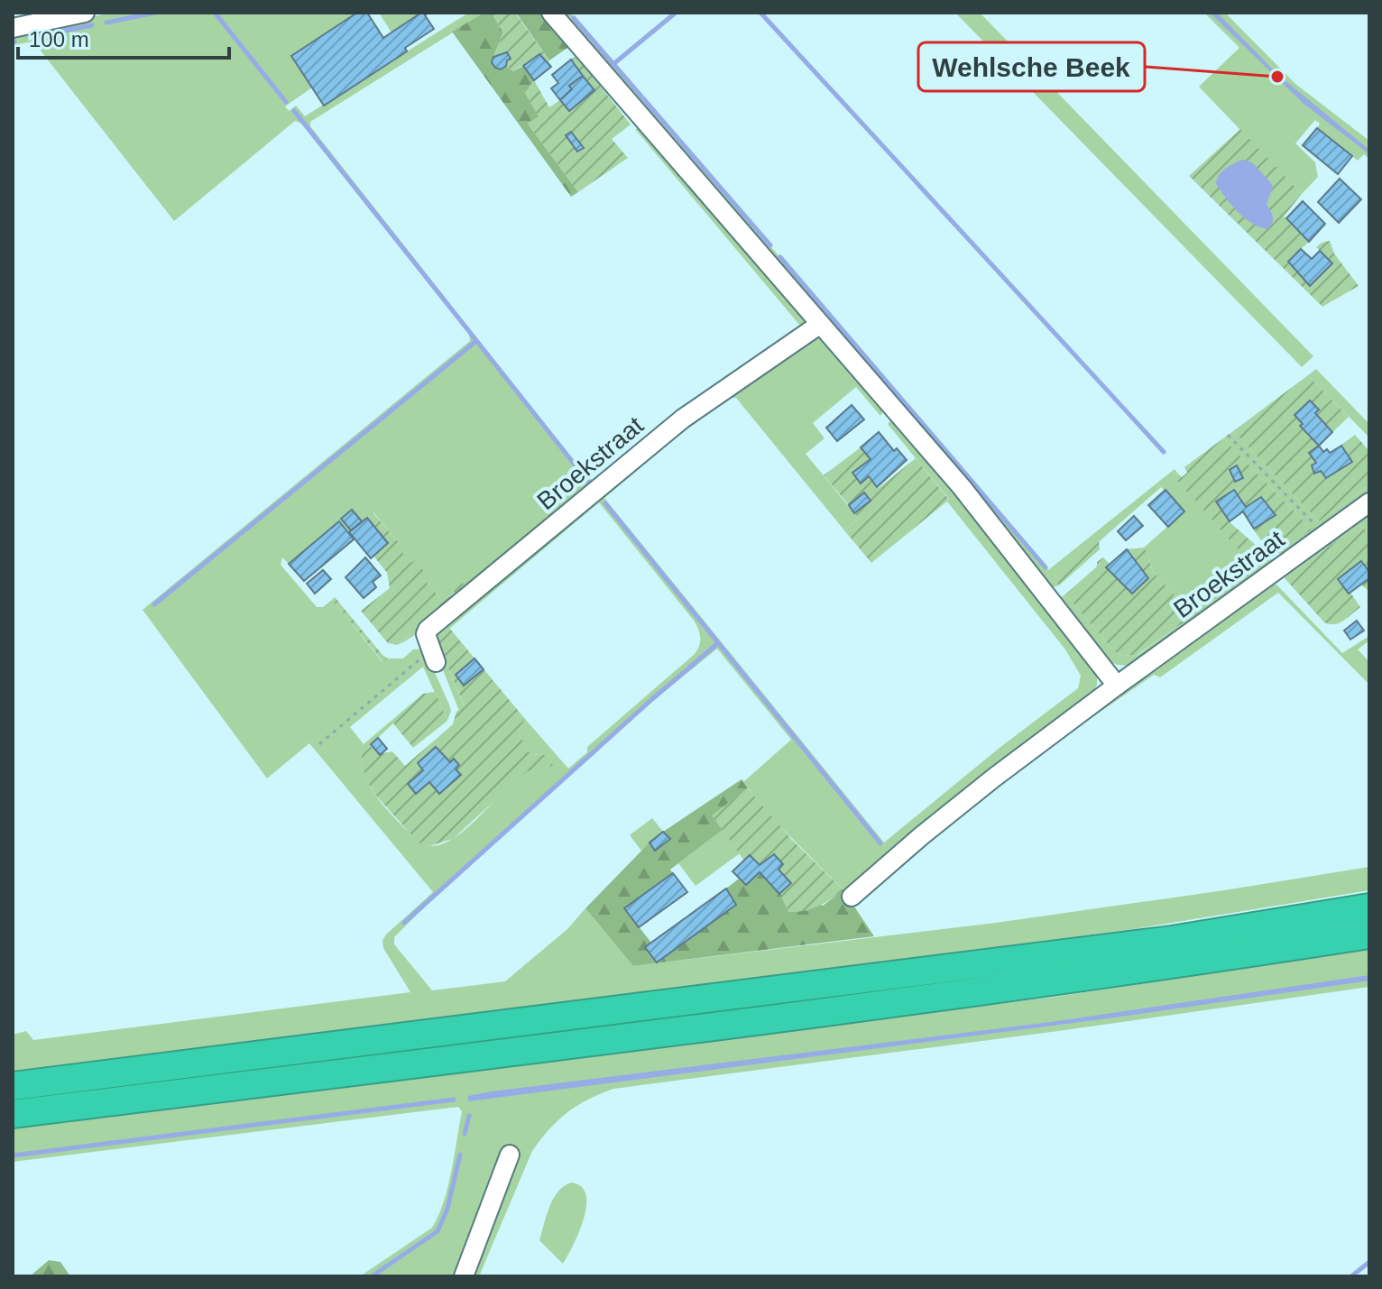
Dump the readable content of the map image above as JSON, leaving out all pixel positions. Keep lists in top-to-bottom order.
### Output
{
  "streets": {
    "street": ["Broekstraat"]
  },
  "places": ["Wehlsche Beek"],
  "scale_bar": "100 m"
}
